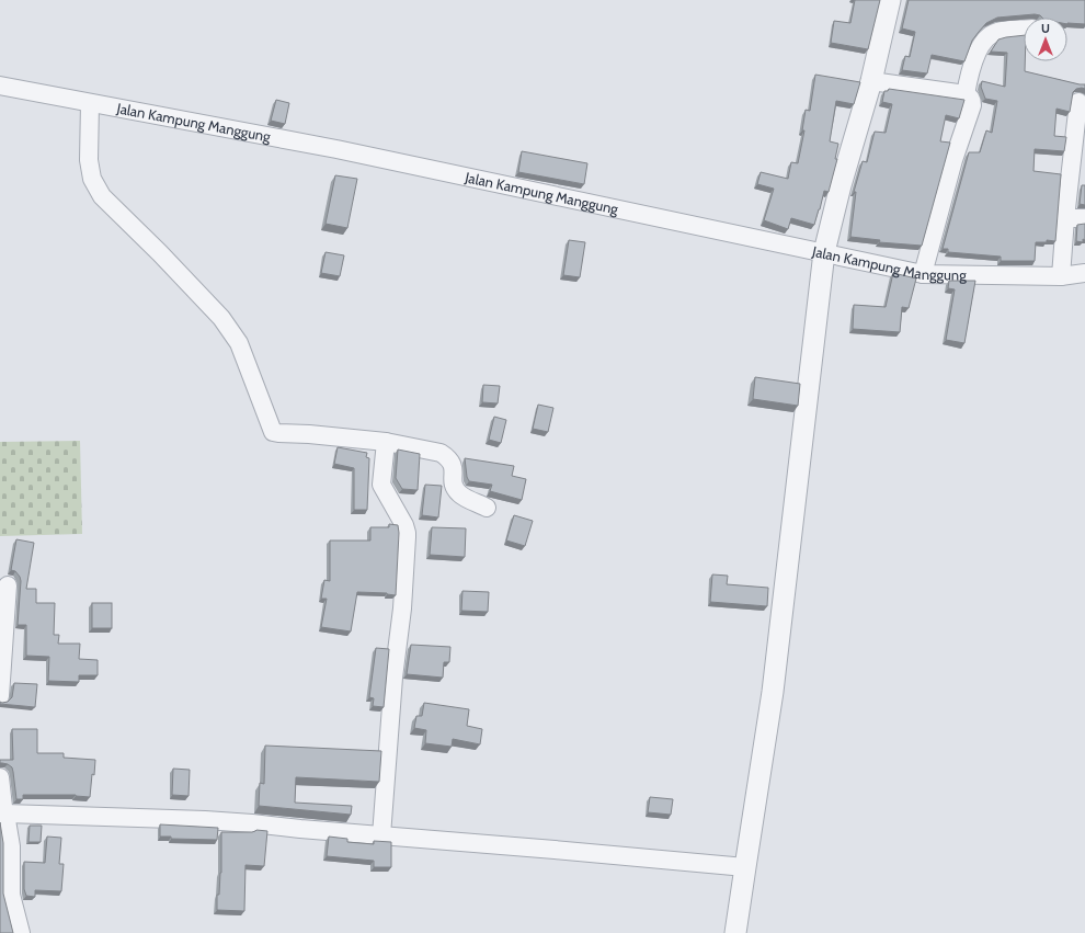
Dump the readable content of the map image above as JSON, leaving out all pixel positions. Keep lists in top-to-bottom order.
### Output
{
  "streets": {
    "street": ["Jalan Kampung Manggung"]
  },
  "north": "top"
}
